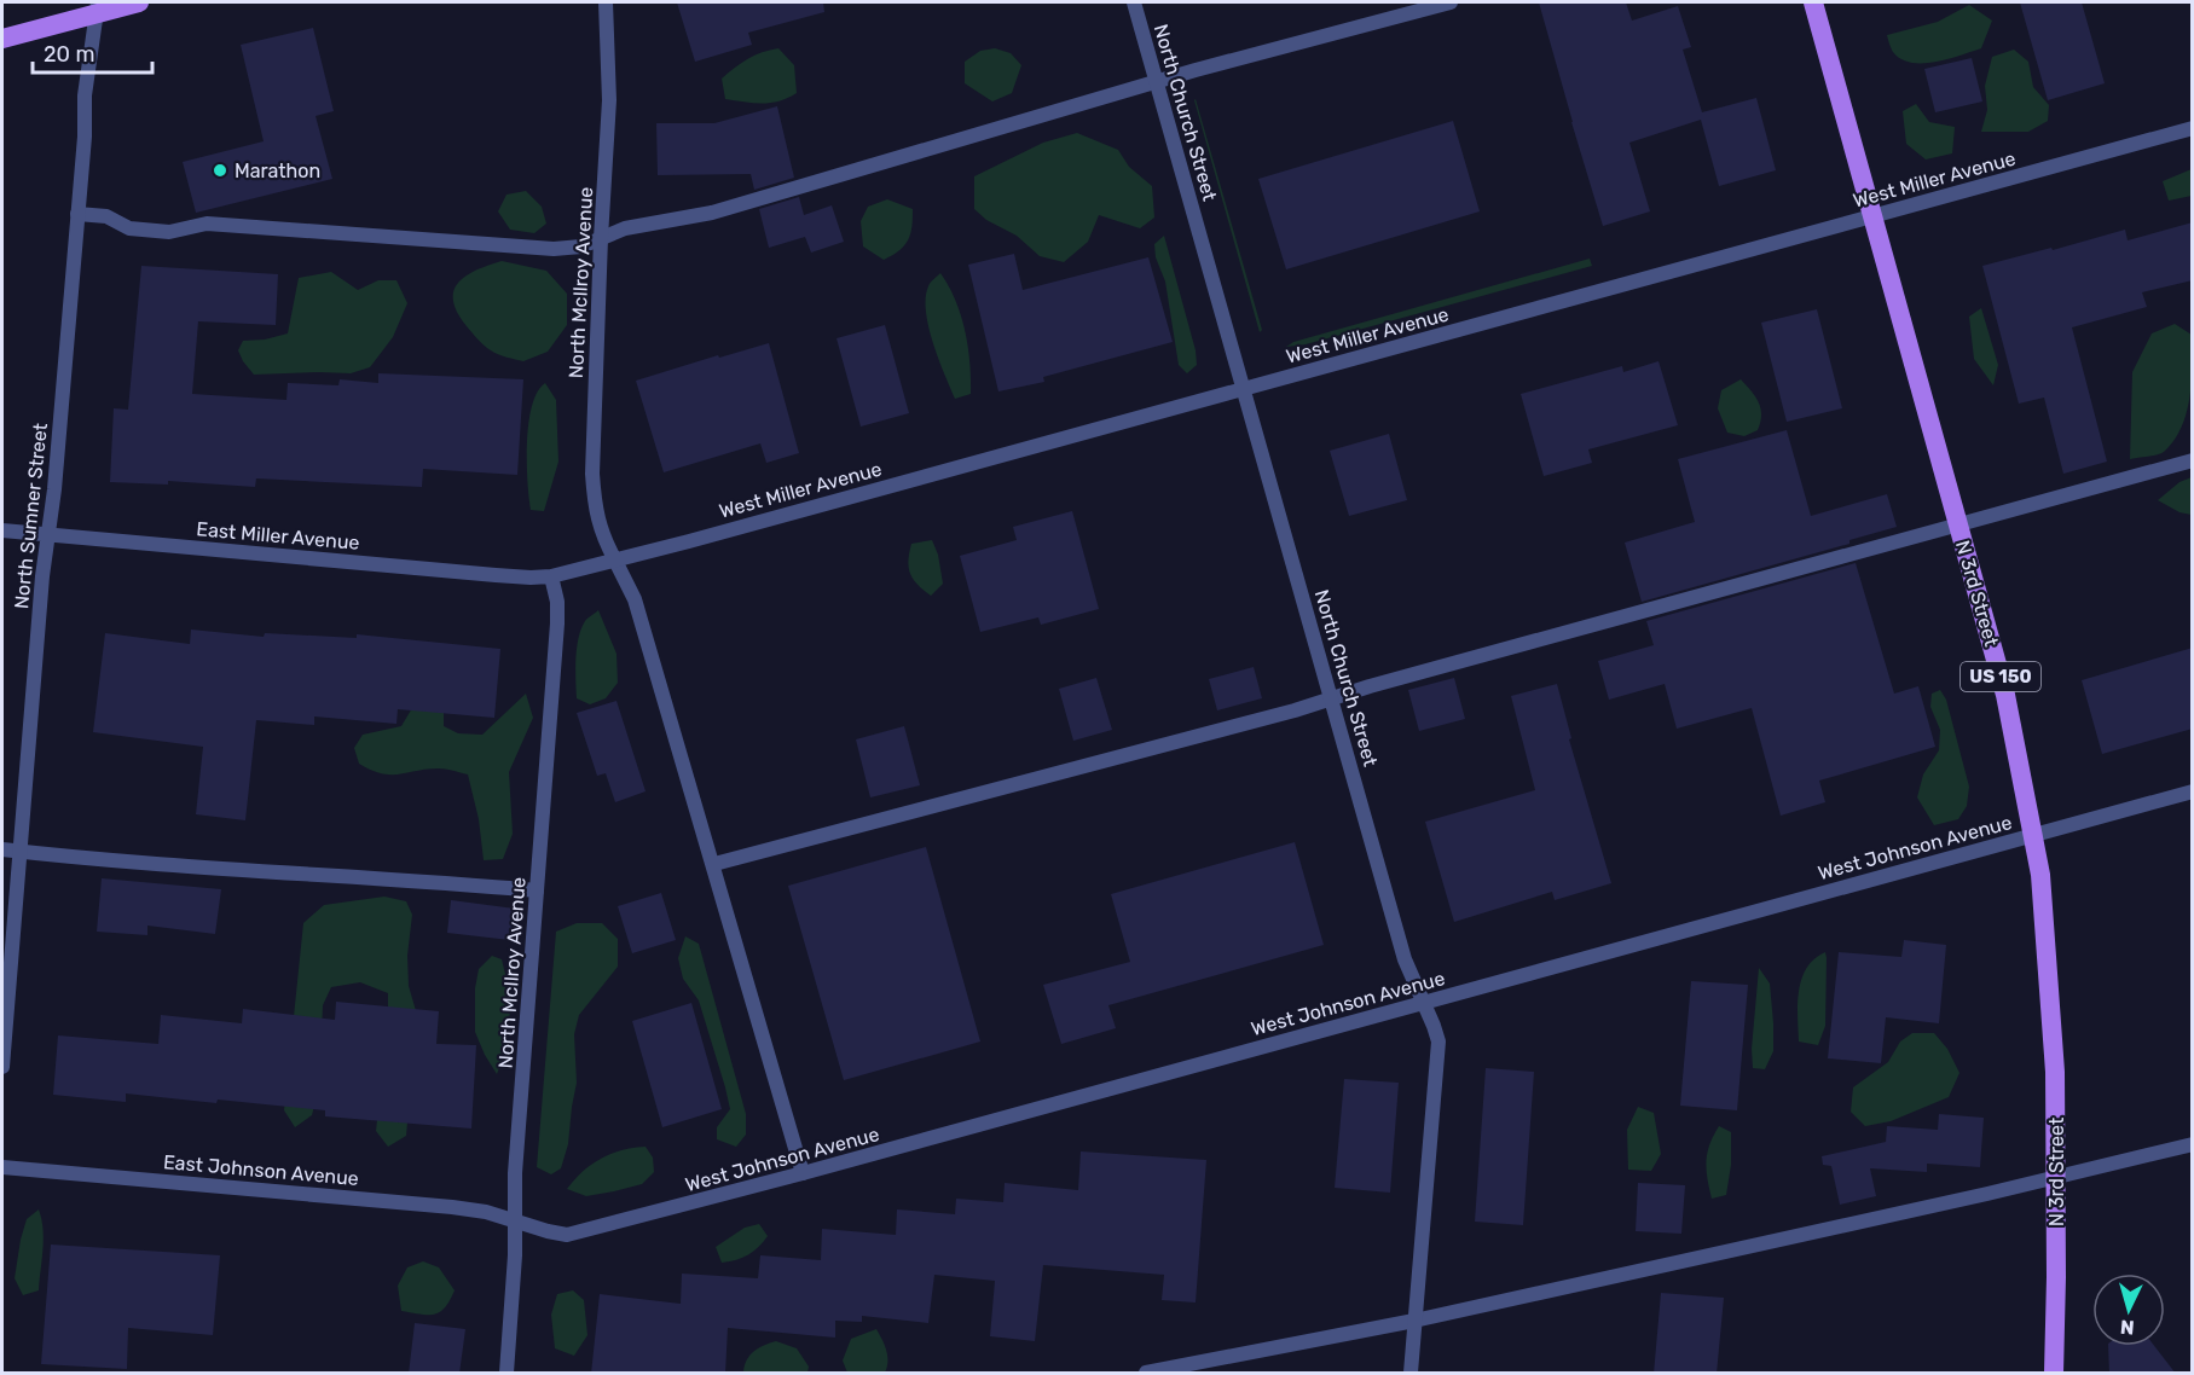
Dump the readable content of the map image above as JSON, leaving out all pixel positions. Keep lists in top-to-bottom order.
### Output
{
  "streets": {
    "main road": ["N 3rd Street", "US 150"],
    "street": [
      "North Church Street",
      "West Miller Avenue",
      "North McIlroy Avenue",
      "North Sumner Street",
      "East Miller Avenue",
      "West Johnson Avenue",
      "East Johnson Avenue"
    ]
  },
  "crossings": [
    ["North Church Street", "West Miller Avenue"],
    ["North Church Street", "West Johnson Avenue"],
    ["West Miller Avenue", "North McIlroy Avenue"],
    ["West Miller Avenue", "East Miller Avenue"],
    ["West Miller Avenue", "N 3rd Street"],
    ["North McIlroy Avenue", "East Miller Avenue"],
    ["North McIlroy Avenue", "West Johnson Avenue"],
    ["North McIlroy Avenue", "East Johnson Avenue"],
    ["North Sumner Street", "East Miller Avenue"],
    ["N 3rd Street", "West Johnson Avenue"],
    ["West Johnson Avenue", "East Johnson Avenue"]
  ],
  "places": ["Marathon"],
  "scale_bar": "20 m",
  "north": "bottom"
}
